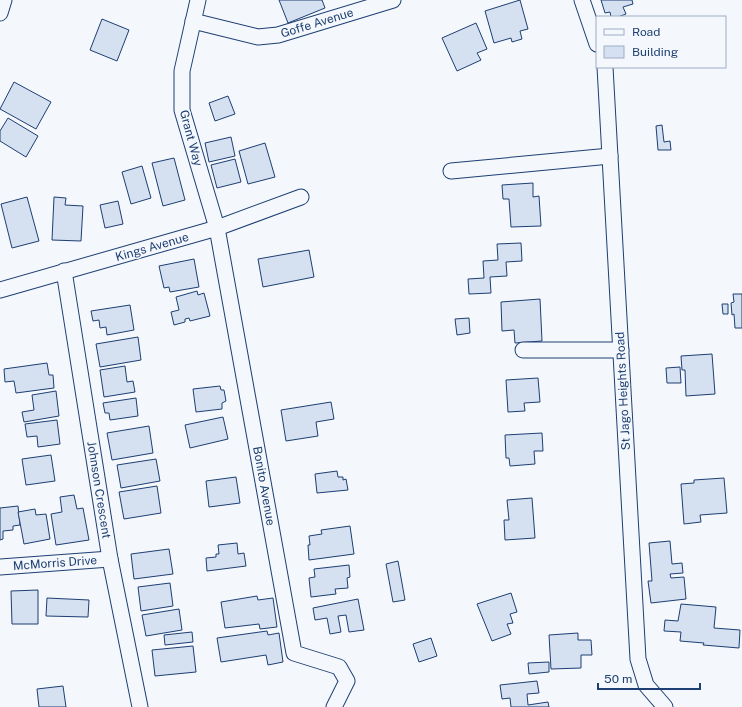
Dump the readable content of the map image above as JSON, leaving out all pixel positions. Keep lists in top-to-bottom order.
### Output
{
  "streets": {
    "street": [
      "Goffe Avenue",
      "Grant Way",
      "Kings Avenue",
      "St Jago Heights Road",
      "Bonito Avenue",
      "Johnson Crescent",
      "McMorris Drive"
    ]
  },
  "crossings": [
    ["Goffe Avenue", "Grant Way"],
    ["Grant Way", "Kings Avenue"],
    ["Grant Way", "Bonito Avenue"],
    ["Kings Avenue", "Bonito Avenue"],
    ["Kings Avenue", "Johnson Crescent"],
    ["Johnson Crescent", "McMorris Drive"]
  ],
  "legend": ["Road", "Building"],
  "scale_bar": "50 m"
}
